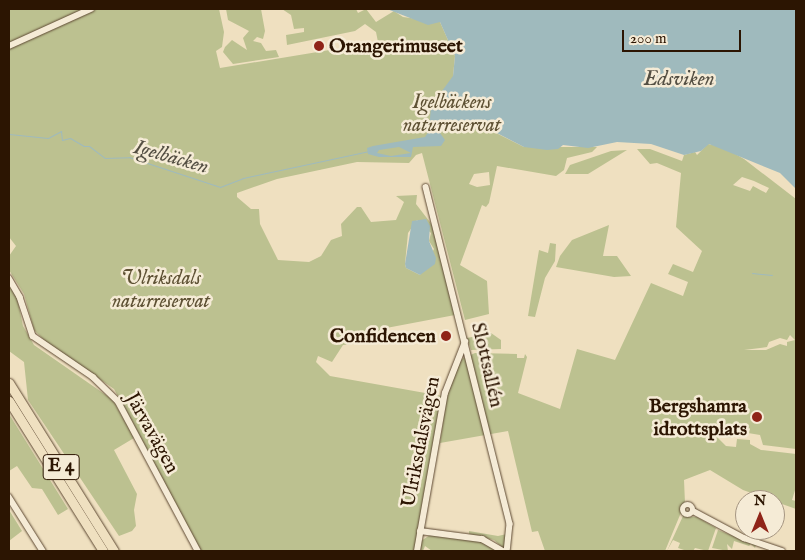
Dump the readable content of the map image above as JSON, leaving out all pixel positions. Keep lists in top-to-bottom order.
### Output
{
  "streets": {
    "highway": ["E 4"],
    "street": ["Slottsallén", "Järvavägen", "Ulriksdalsvägen"]
  },
  "crossings": [
    ["Slottsallén", "Ulriksdalsvägen"]
  ],
  "water": ["Edsviken", "Igelbäcken"],
  "parks": ["Igelbäckens naturreservat", "Ulriksdals naturreservat"],
  "places": ["Orangerimuseet", "Confidencen", "Bergshamra idrottsplats"],
  "scale_bar": "200 m",
  "north": "top"
}
